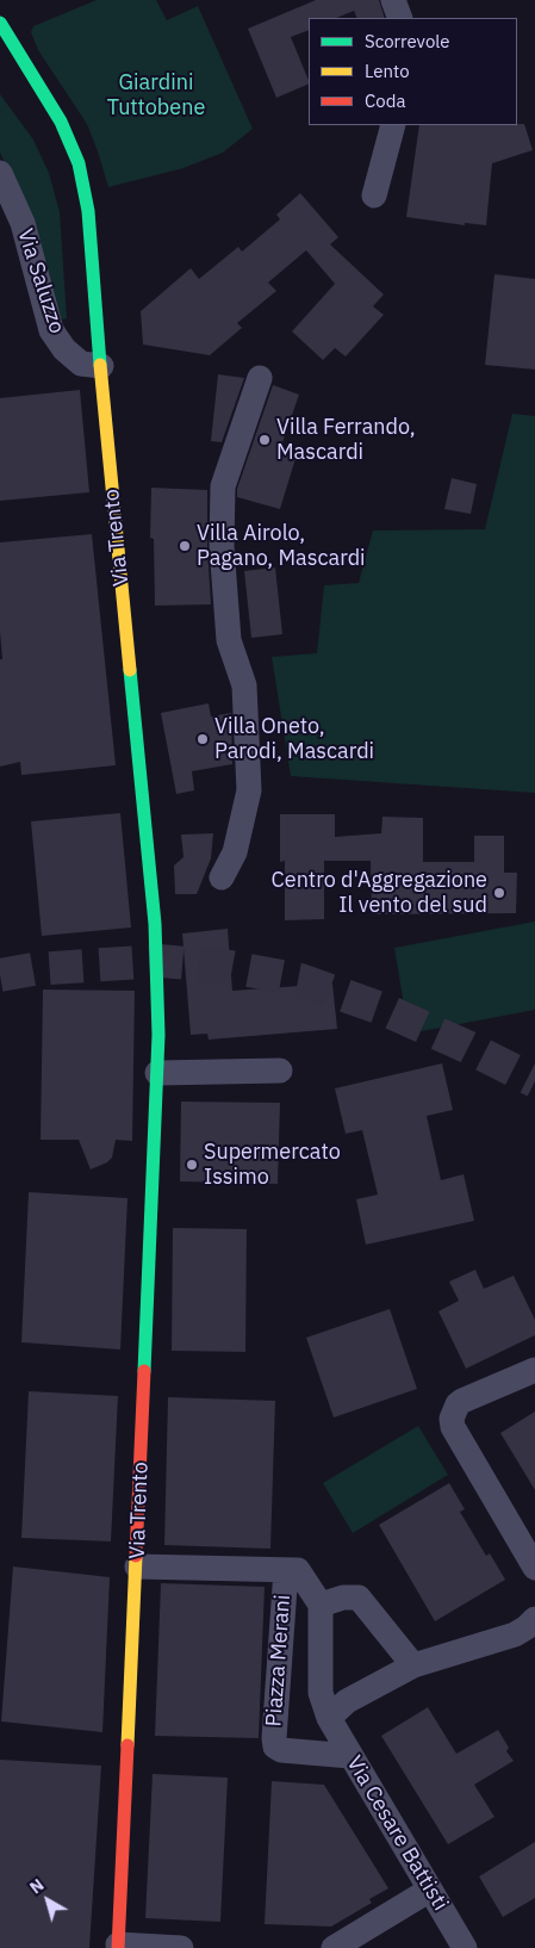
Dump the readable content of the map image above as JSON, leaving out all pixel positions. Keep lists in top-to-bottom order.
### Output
{
  "streets": {
    "street": [
      "Via Saluzzo",
      "Via Trento",
      "Piazza Merani",
      "Via Cesare Battisti"
    ]
  },
  "crossings": [
    ["Via Saluzzo", "Via Trento"],
    ["Via Trento", "Piazza Merani"],
    ["Piazza Merani", "Via Cesare Battisti"]
  ],
  "parks": ["Giardini Tuttobene"],
  "places": [
    "Villa Ferrando, Mascardi",
    "Villa Airolo, Pagano, Mascardi",
    "Villa Oneto, Parodi, Mascardi",
    "Centro d'Aggregazione Il vento del sud",
    "Supermercato Issimo"
  ],
  "legend": ["Scorrevole", "Lento", "Coda"],
  "north": "top left"
}
